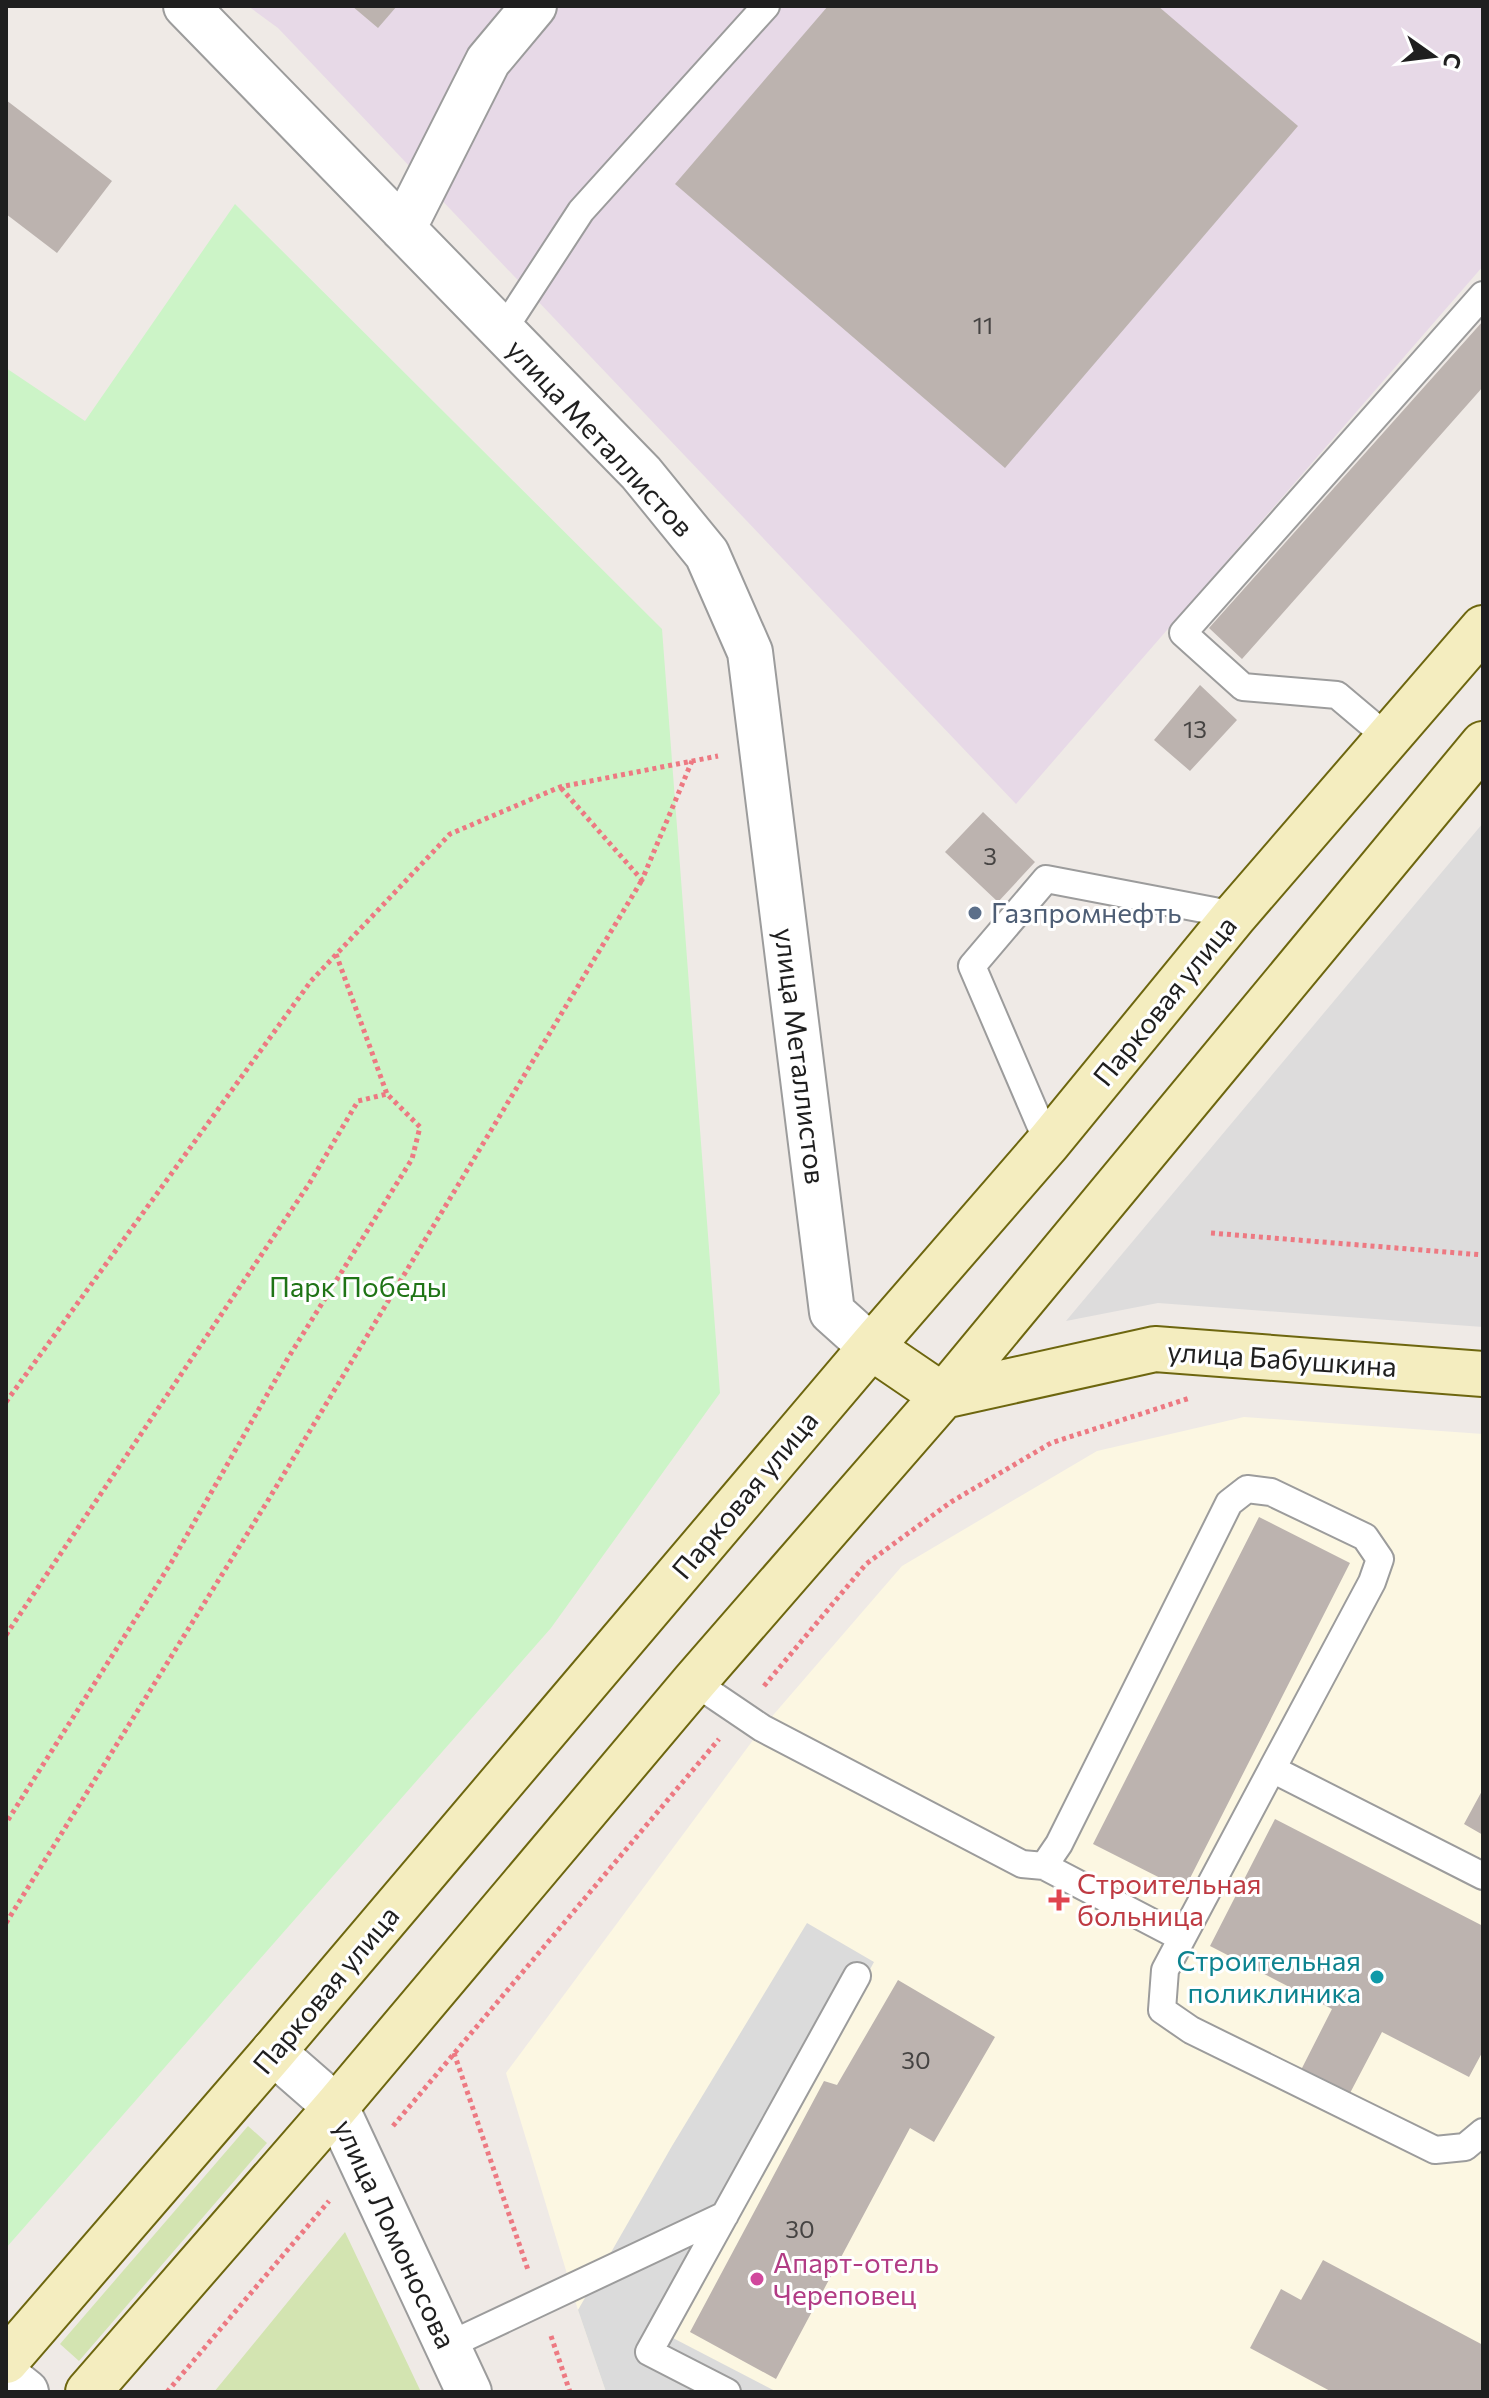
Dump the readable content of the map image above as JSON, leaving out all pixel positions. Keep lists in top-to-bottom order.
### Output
{
  "streets": {
    "main road": ["Парковая улица", "улица Бабушкина"],
    "street": ["улица Металлистов", "улица Ломоносова"]
  },
  "crossings": [
    ["улица Металлистов", "Парковая улица"],
    ["Парковая улица", "улица Ломоносова"]
  ],
  "parks": ["Парк Победы"],
  "places": {
    "other": ["Газпромнефть", "Строительная поликлиника", "Апарт-отель Череповец"],
    "health": ["Строительная больница"]
  },
  "house_numbers": [
    "11",
    "13",
    "3",
    "30",
    "30"
  ],
  "north": "right"
}
